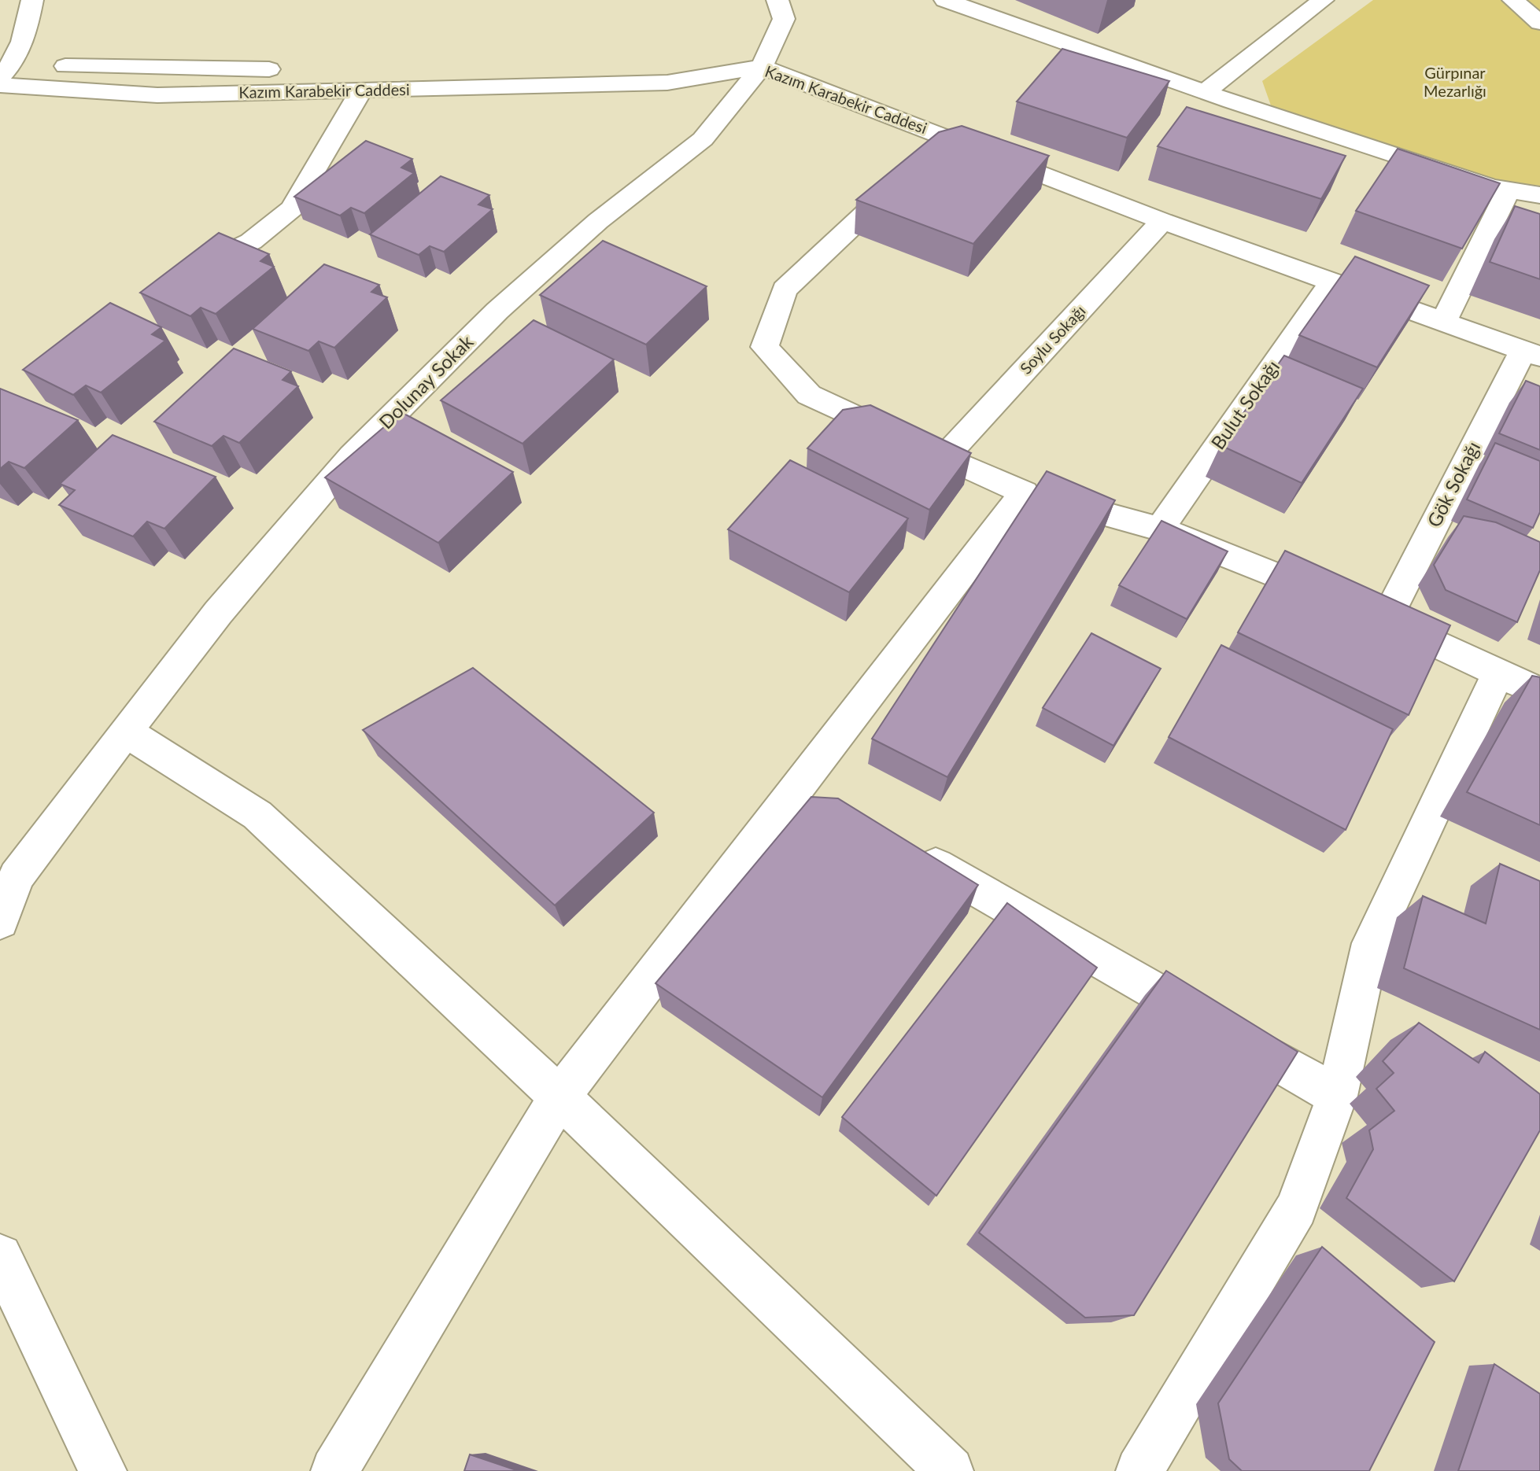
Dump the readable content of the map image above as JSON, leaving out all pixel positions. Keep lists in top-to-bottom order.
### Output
{
  "streets": {
    "street": [
      "Kazım Karabekir Caddesi",
      "Soylu Sokağı",
      "Dolunay Sokak",
      "Bulut Sokağı",
      "Gök Sokağı"
    ]
  },
  "crossings": [
    ["Kazım Karabekir Caddesi", "Soylu Sokağı"],
    ["Kazım Karabekir Caddesi", "Dolunay Sokak"],
    ["Kazım Karabekir Caddesi", "Bulut Sokağı"],
    ["Kazım Karabekir Caddesi", "Gök Sokağı"]
  ],
  "parks": ["Gürpınar Mezarlığı"]
}
